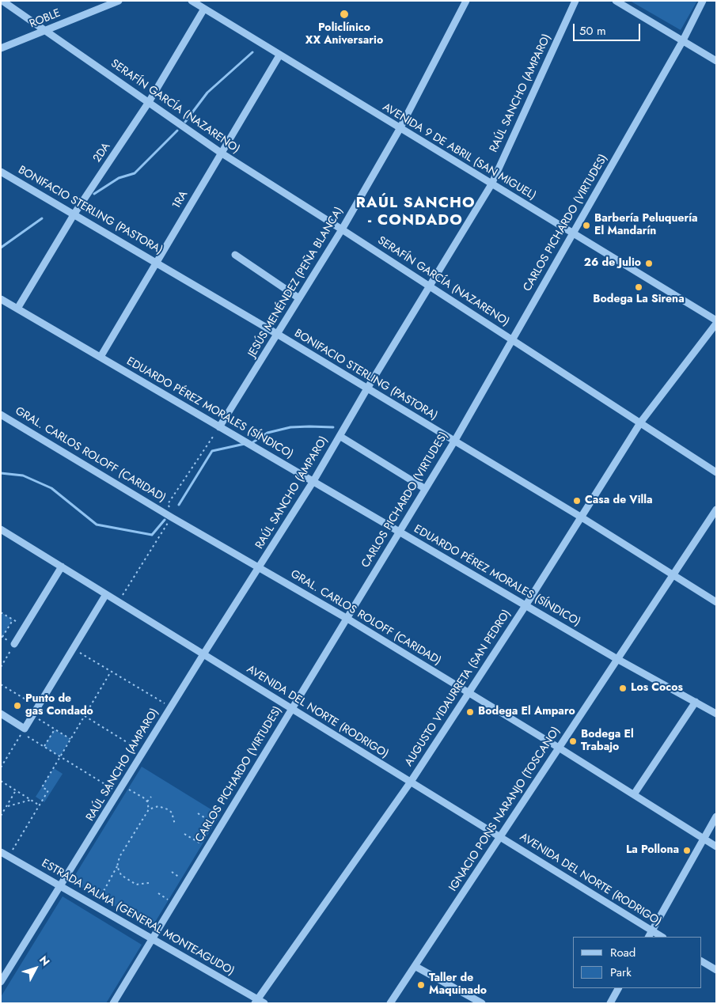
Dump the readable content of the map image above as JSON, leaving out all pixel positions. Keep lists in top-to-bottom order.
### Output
{
  "streets": {
    "street": [
      "ROBLE",
      "RAÚL SANCHO (AMPARO)",
      "SERAFÍN GARCÍA (NAZARENO)",
      "AVENIDA 9 DE ABRIL (SAN MIGUEL)",
      "2DA",
      "1RA",
      "BONIFACIO STERLING (PASTORA)",
      "CARLOS PICHARDO (VIRTUDES)",
      "JESÚS MENÉNDEZ (PEÑA BLANCA)",
      "EDUARDO PÉREZ MORALES (SÍNDICO)",
      "GRAL. CARLOS ROLOFF (CARIDAD)",
      "AUGUSTO VIDAURRETA (SAN PEDRO)",
      "AVENIDA DEL NORTE (RODRIGO)",
      "IGNACIO PONS NARANJO (TOSCANO)",
      "ESTRADA PALMA (GENERAL MONTEAGUDO)"
    ]
  },
  "crossings": [
    ["ROBLE", "SERAFÍN GARCÍA (NAZARENO)"],
    ["RAÚL SANCHO (AMPARO)", "SERAFÍN GARCÍA (NAZARENO)"],
    ["RAÚL SANCHO (AMPARO)", "AVENIDA 9 DE ABRIL (SAN MIGUEL)"],
    ["RAÚL SANCHO (AMPARO)", "BONIFACIO STERLING (PASTORA)"],
    ["RAÚL SANCHO (AMPARO)", "EDUARDO PÉREZ MORALES (SÍNDICO)"],
    ["RAÚL SANCHO (AMPARO)", "GRAL. CARLOS ROLOFF (CARIDAD)"],
    ["RAÚL SANCHO (AMPARO)", "AVENIDA DEL NORTE (RODRIGO)"],
    ["RAÚL SANCHO (AMPARO)", "ESTRADA PALMA (GENERAL MONTEAGUDO)"],
    ["SERAFÍN GARCÍA (NAZARENO)", "2DA"],
    ["SERAFÍN GARCÍA (NAZARENO)", "1RA"],
    ["SERAFÍN GARCÍA (NAZARENO)", "CARLOS PICHARDO (VIRTUDES)"],
    ["SERAFÍN GARCÍA (NAZARENO)", "JESÚS MENÉNDEZ (PEÑA BLANCA)"],
    ["SERAFÍN GARCÍA (NAZARENO)", "AUGUSTO VIDAURRETA (SAN PEDRO)"],
    ["AVENIDA 9 DE ABRIL (SAN MIGUEL)", "2DA"],
    ["AVENIDA 9 DE ABRIL (SAN MIGUEL)", "1RA"],
    ["AVENIDA 9 DE ABRIL (SAN MIGUEL)", "CARLOS PICHARDO (VIRTUDES)"],
    ["AVENIDA 9 DE ABRIL (SAN MIGUEL)", "JESÚS MENÉNDEZ (PEÑA BLANCA)"],
    ["AVENIDA 9 DE ABRIL (SAN MIGUEL)", "AUGUSTO VIDAURRETA (SAN PEDRO)"],
    ["2DA", "BONIFACIO STERLING (PASTORA)"],
    ["2DA", "EDUARDO PÉREZ MORALES (SÍNDICO)"],
    ["1RA", "BONIFACIO STERLING (PASTORA)"],
    ["1RA", "EDUARDO PÉREZ MORALES (SÍNDICO)"],
    ["BONIFACIO STERLING (PASTORA)", "CARLOS PICHARDO (VIRTUDES)"],
    ["BONIFACIO STERLING (PASTORA)", "JESÚS MENÉNDEZ (PEÑA BLANCA)"],
    ["BONIFACIO STERLING (PASTORA)", "AUGUSTO VIDAURRETA (SAN PEDRO)"],
    ["BONIFACIO STERLING (PASTORA)", "IGNACIO PONS NARANJO (TOSCANO)"],
    ["CARLOS PICHARDO (VIRTUDES)", "EDUARDO PÉREZ MORALES (SÍNDICO)"],
    ["CARLOS PICHARDO (VIRTUDES)", "GRAL. CARLOS ROLOFF (CARIDAD)"],
    ["CARLOS PICHARDO (VIRTUDES)", "AVENIDA DEL NORTE (RODRIGO)"],
    ["CARLOS PICHARDO (VIRTUDES)", "ESTRADA PALMA (GENERAL MONTEAGUDO)"],
    ["JESÚS MENÉNDEZ (PEÑA BLANCA)", "EDUARDO PÉREZ MORALES (SÍNDICO)"],
    ["EDUARDO PÉREZ MORALES (SÍNDICO)", "AUGUSTO VIDAURRETA (SAN PEDRO)"],
    ["EDUARDO PÉREZ MORALES (SÍNDICO)", "IGNACIO PONS NARANJO (TOSCANO)"],
    ["GRAL. CARLOS ROLOFF (CARIDAD)", "AUGUSTO VIDAURRETA (SAN PEDRO)"],
    ["GRAL. CARLOS ROLOFF (CARIDAD)", "IGNACIO PONS NARANJO (TOSCANO)"],
    ["AUGUSTO VIDAURRETA (SAN PEDRO)", "AVENIDA DEL NORTE (RODRIGO)"],
    ["AUGUSTO VIDAURRETA (SAN PEDRO)", "ESTRADA PALMA (GENERAL MONTEAGUDO)"],
    ["AVENIDA DEL NORTE (RODRIGO)", "IGNACIO PONS NARANJO (TOSCANO)"]
  ],
  "districts": ["RAÚL SANCHO - CONDADO"],
  "places": [
    "Policlínico XX Aniversario",
    "Barbería Peluquería El Mandarín",
    "26 de Julio",
    "Bodega La Sirena",
    "Casa de Villa",
    "Los Cocos",
    "Punto de gas Condado",
    "Bodega El Amparo",
    "Bodega El Trabajo",
    "La Pollona",
    "Taller de Maquinado"
  ],
  "legend": ["Road", "Park"],
  "scale_bar": "50 m",
  "north": "top right"
}
